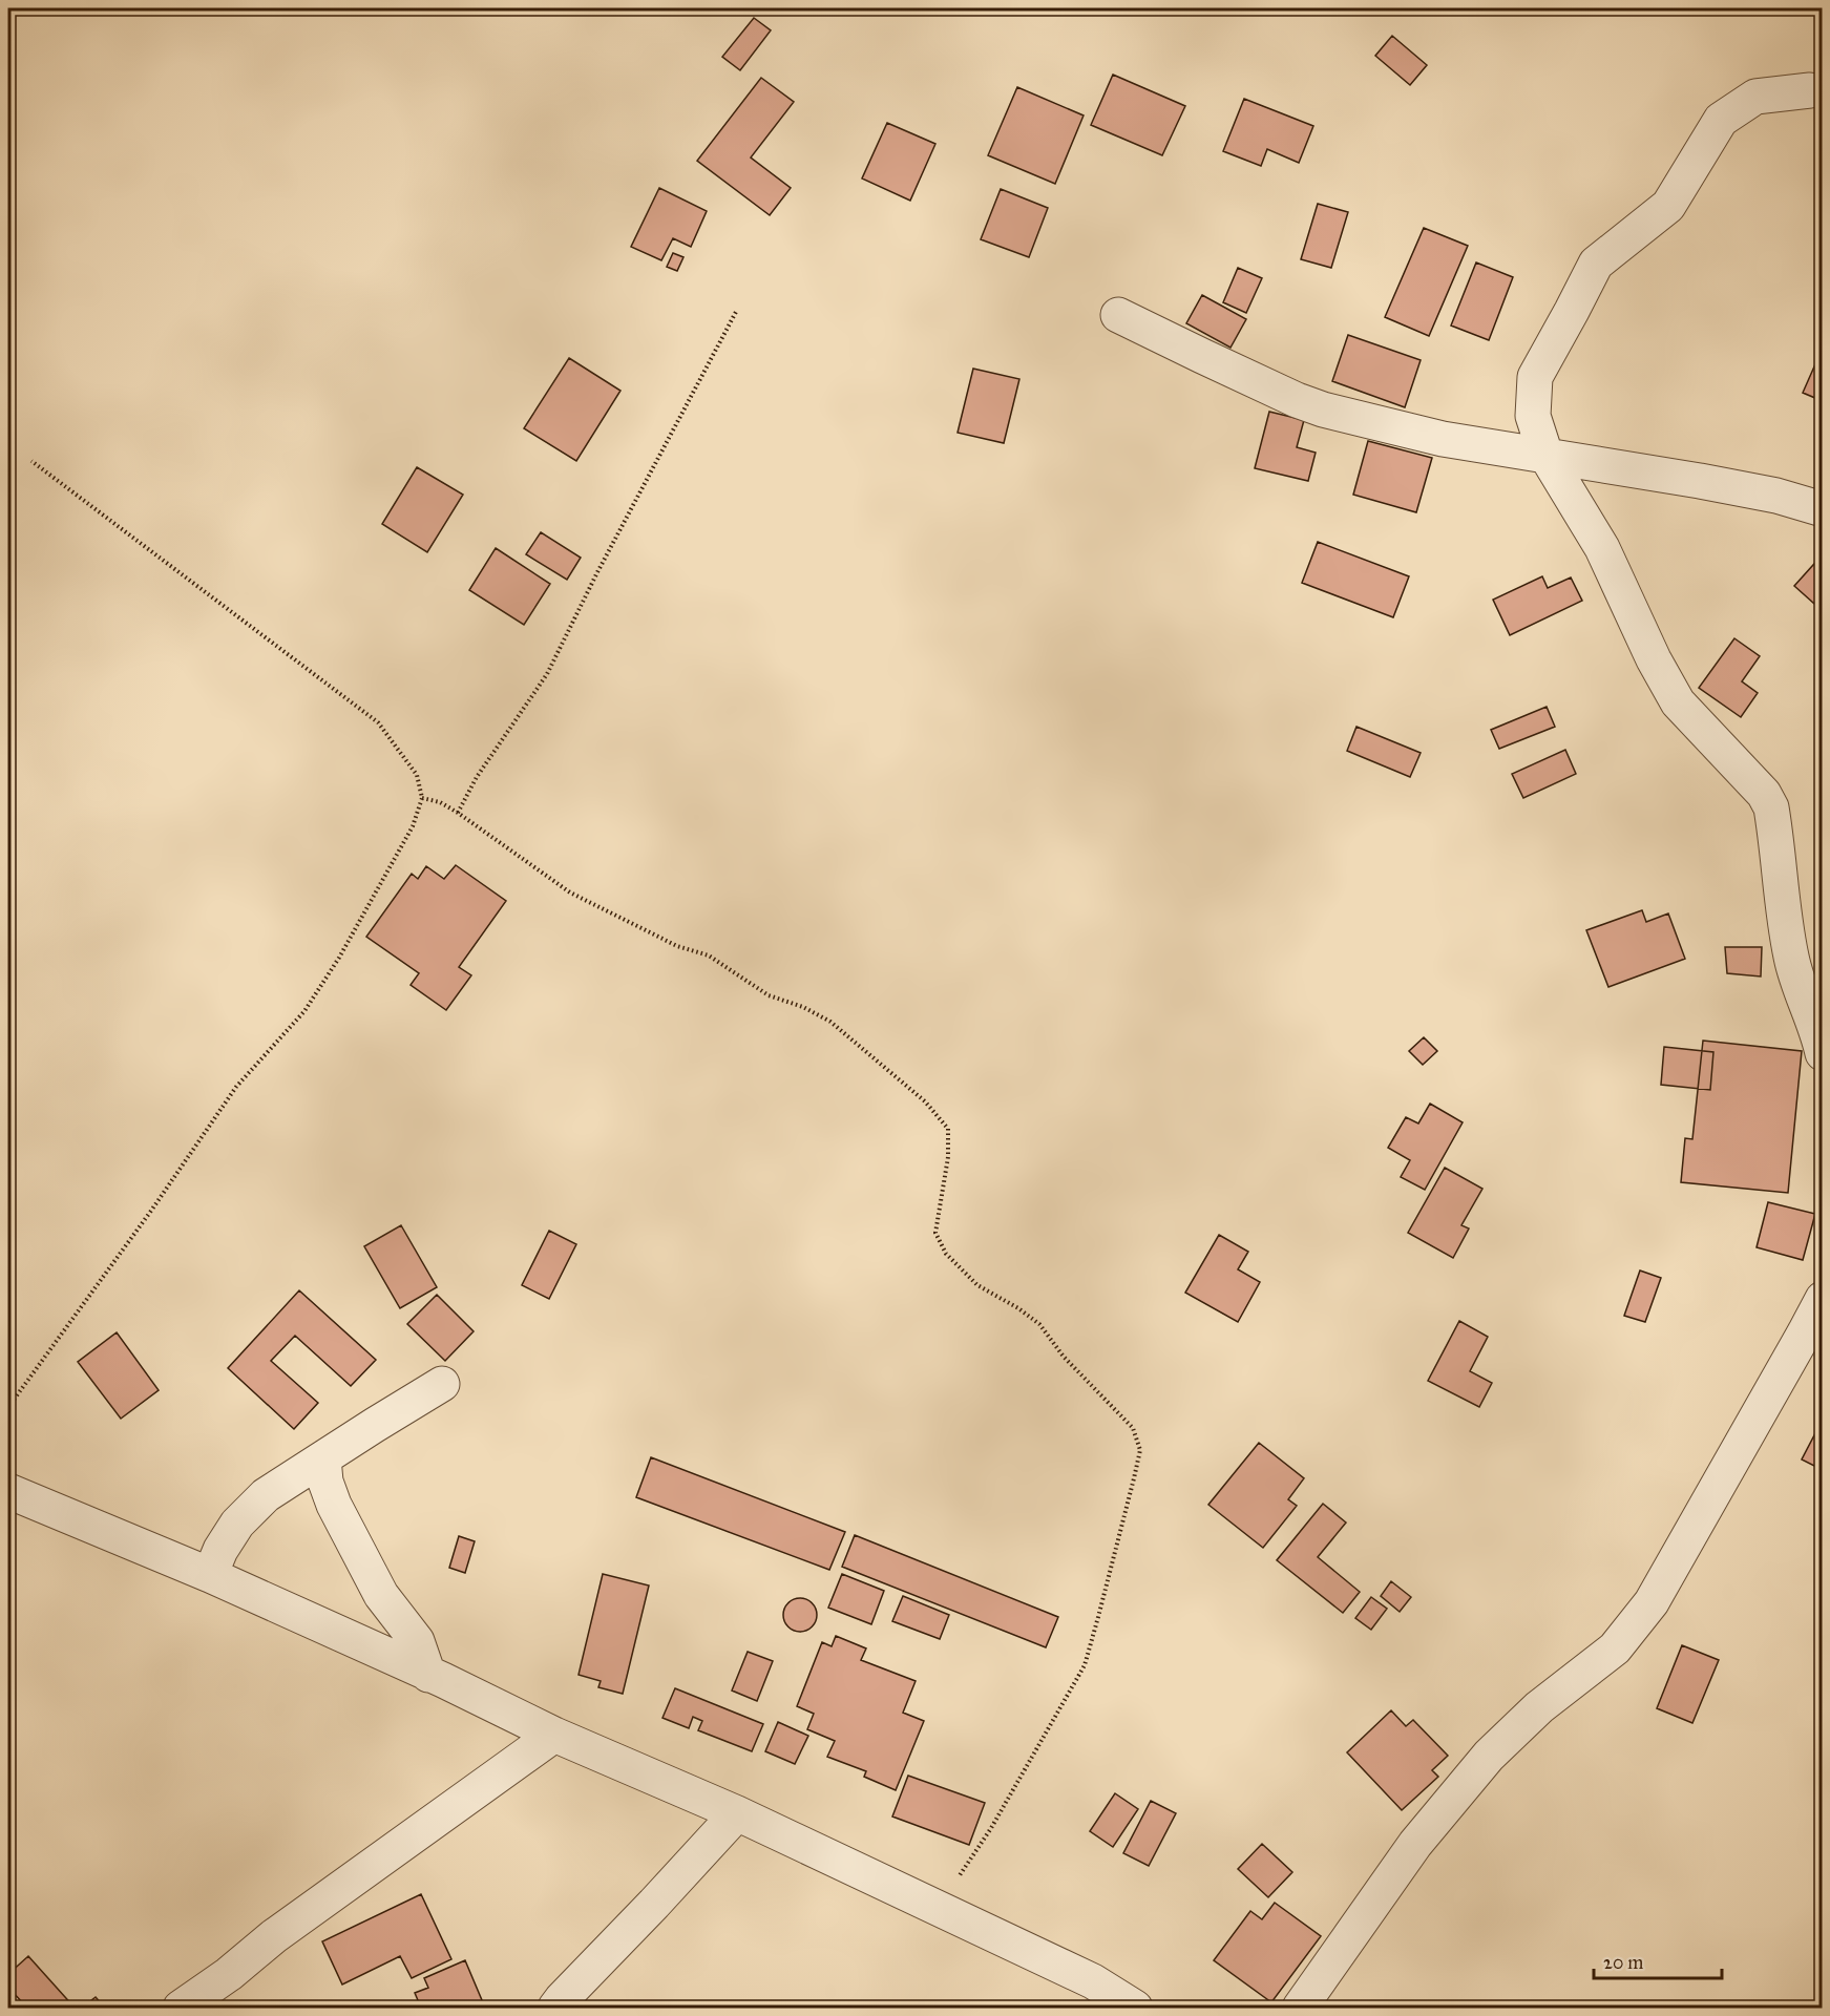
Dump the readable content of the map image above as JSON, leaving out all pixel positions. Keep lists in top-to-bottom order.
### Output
{
  "scale_bar": "20 m"
}
